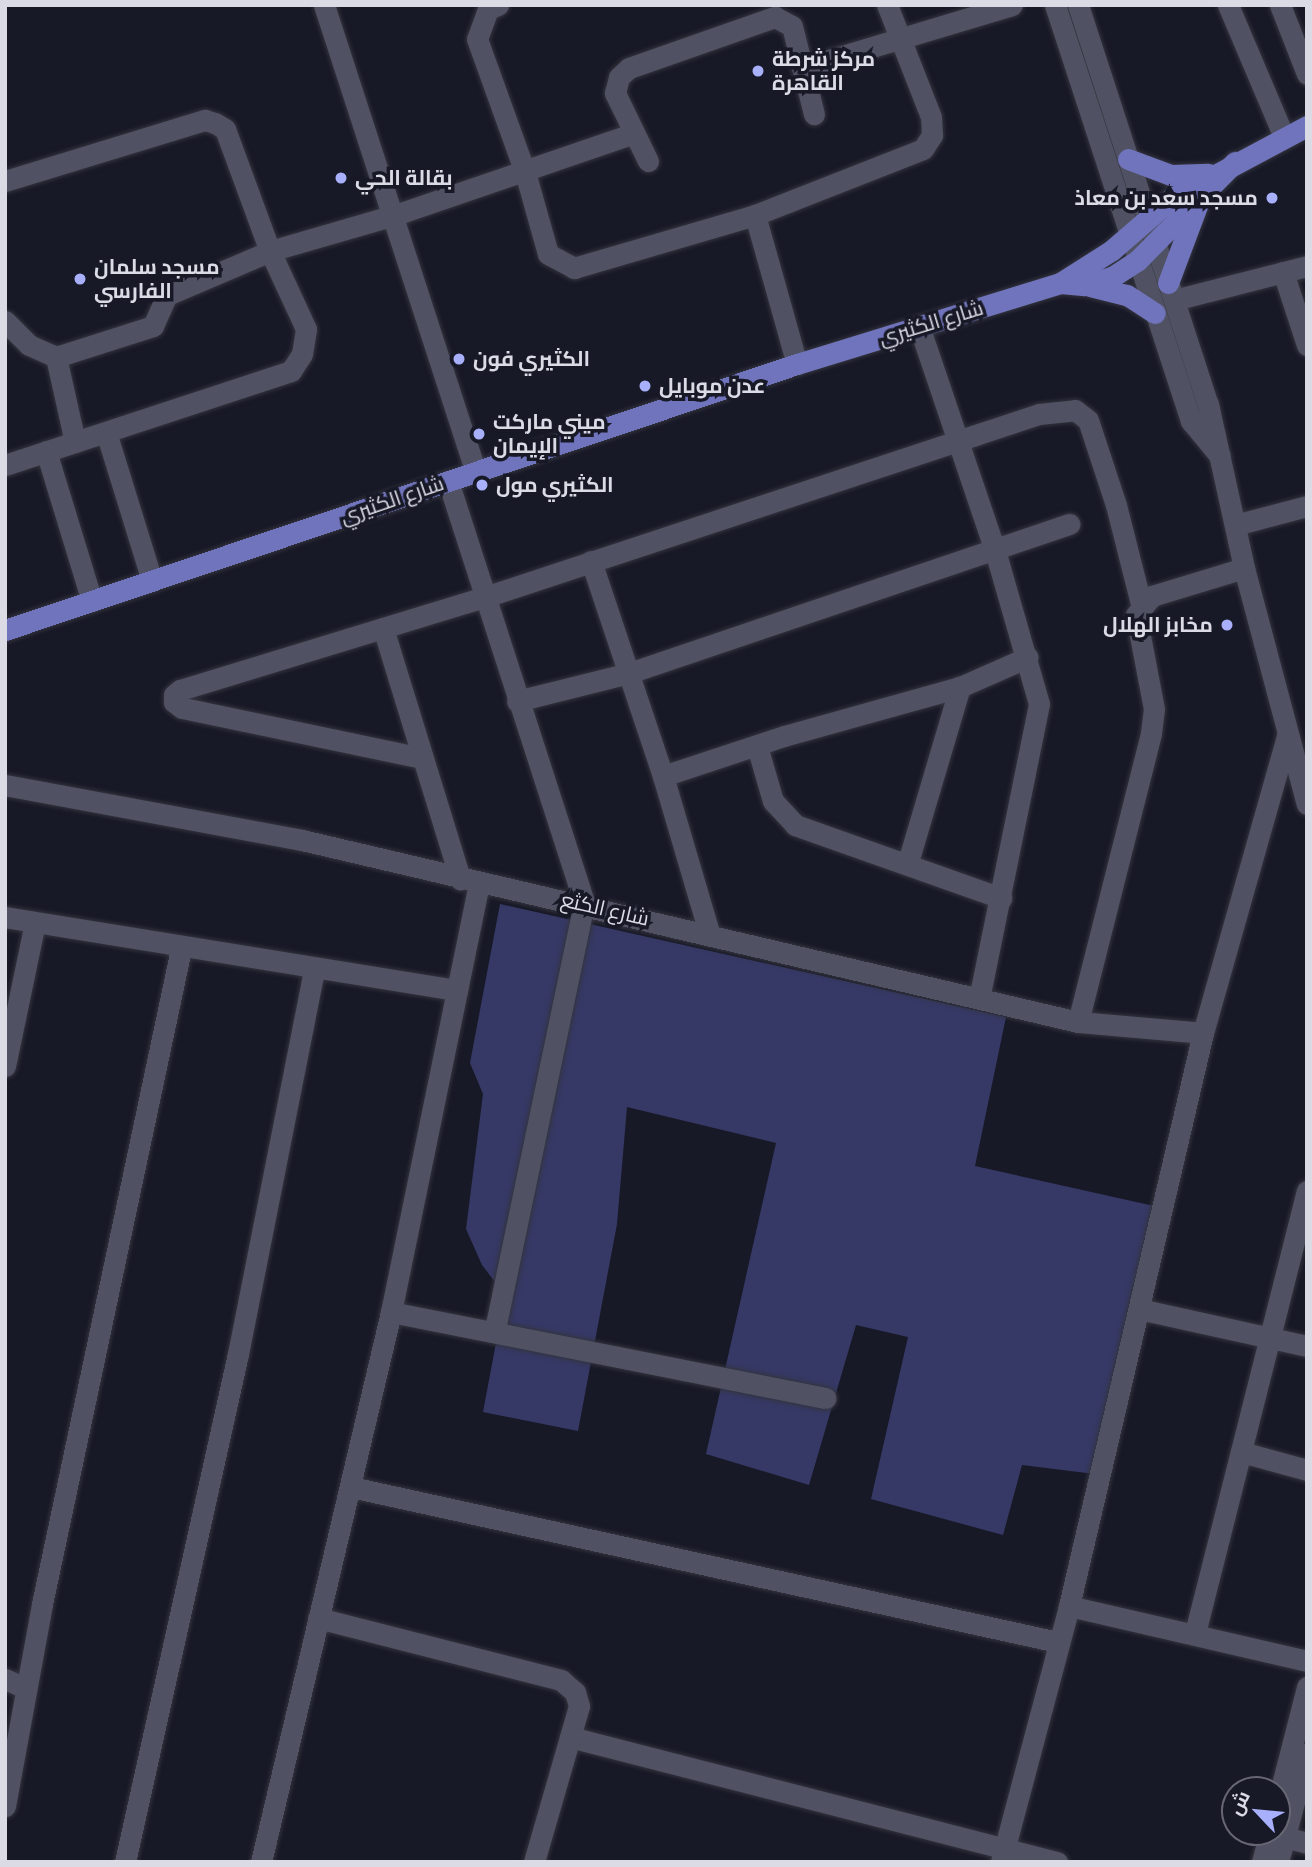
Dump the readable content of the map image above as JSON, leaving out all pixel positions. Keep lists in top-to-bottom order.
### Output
{
  "streets": {
    "main road": ["شارع الكثيري"],
    "street": ["شارع الكثع"]
  },
  "places": [
    "مركز شرطة القاهرة",
    "بقالة الحي",
    "مسجد سعد بن معاذ",
    "مسجد سلمان الفارسي",
    "الكثيري فون",
    "عدن موبايل",
    "ميني ماركت الإيمان",
    "الكثيري مول",
    "مخابز الهلال"
  ],
  "north": "top left"
}
